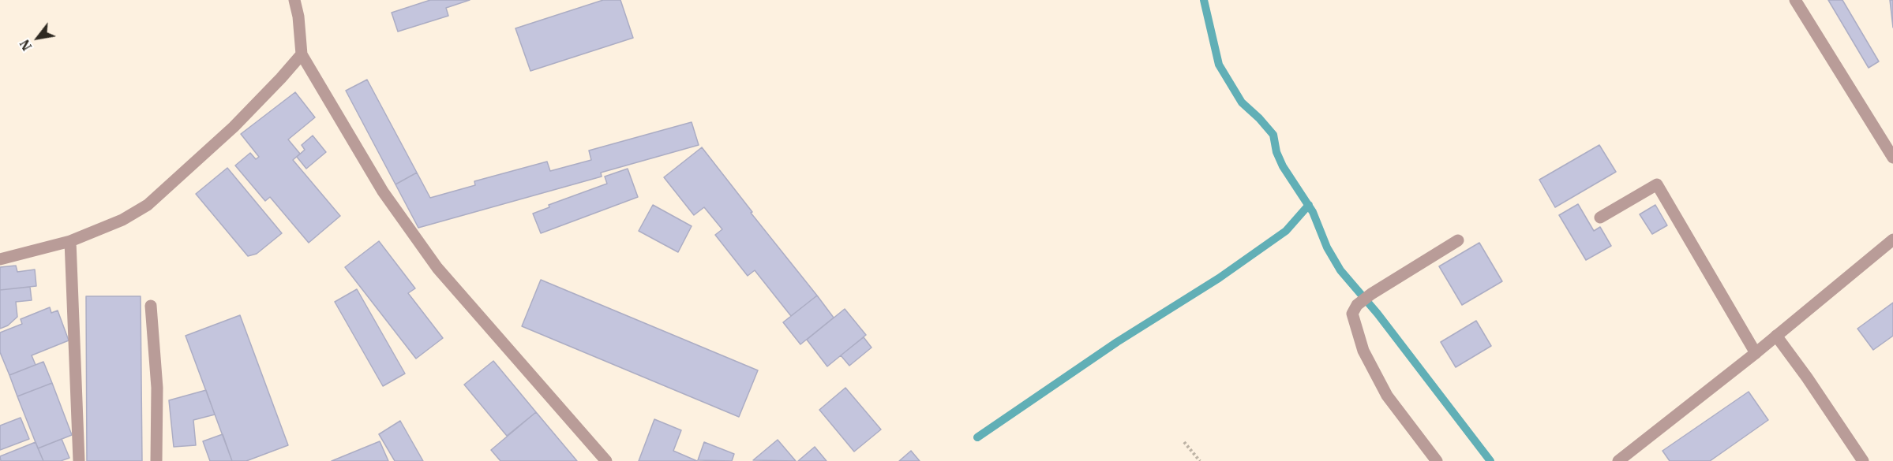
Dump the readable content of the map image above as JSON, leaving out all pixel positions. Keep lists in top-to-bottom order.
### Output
{
  "north": "bottom left"
}
